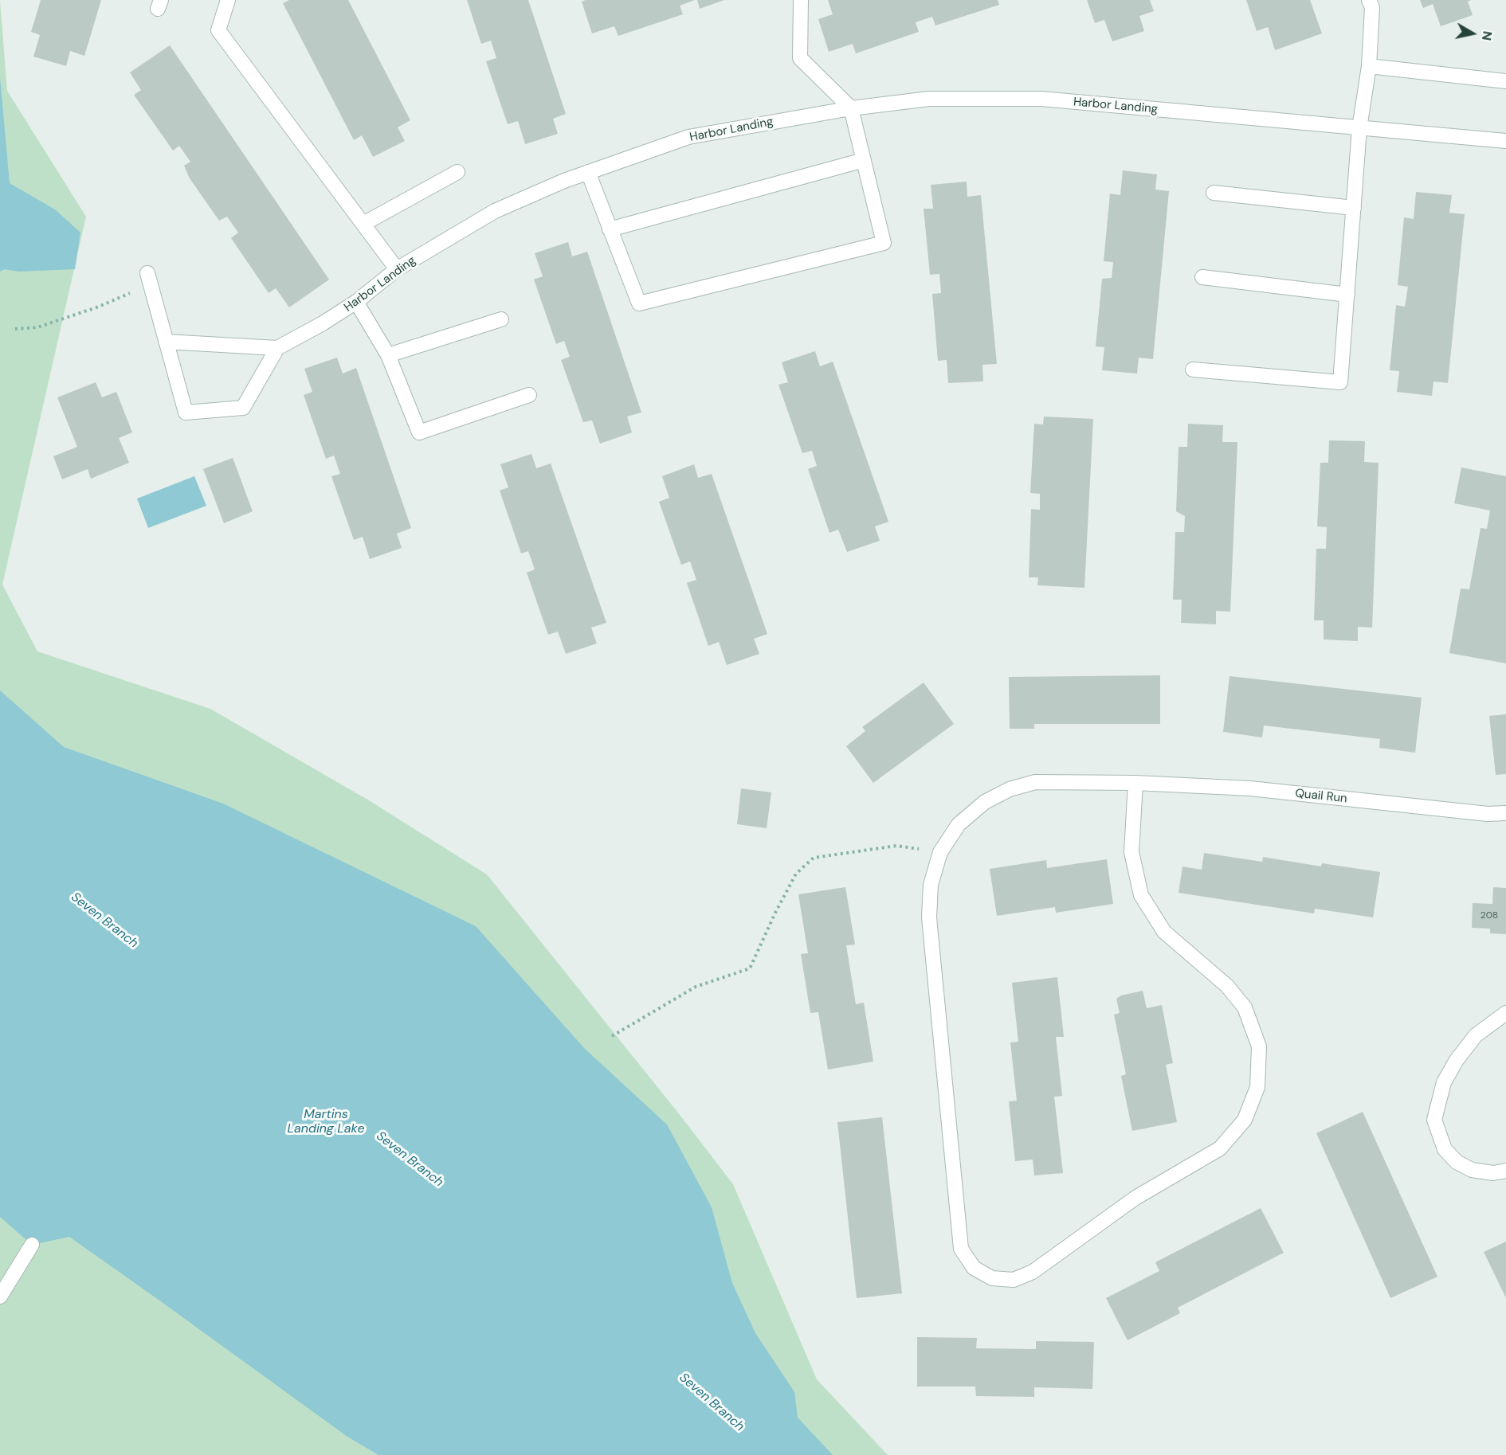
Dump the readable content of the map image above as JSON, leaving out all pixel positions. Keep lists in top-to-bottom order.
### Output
{
  "streets": {
    "street": ["Harbor Landing", "Quail Run"]
  },
  "water": ["Seven Branch", "Martins Landing Lake"],
  "house_numbers": ["208"],
  "north": "right"
}
